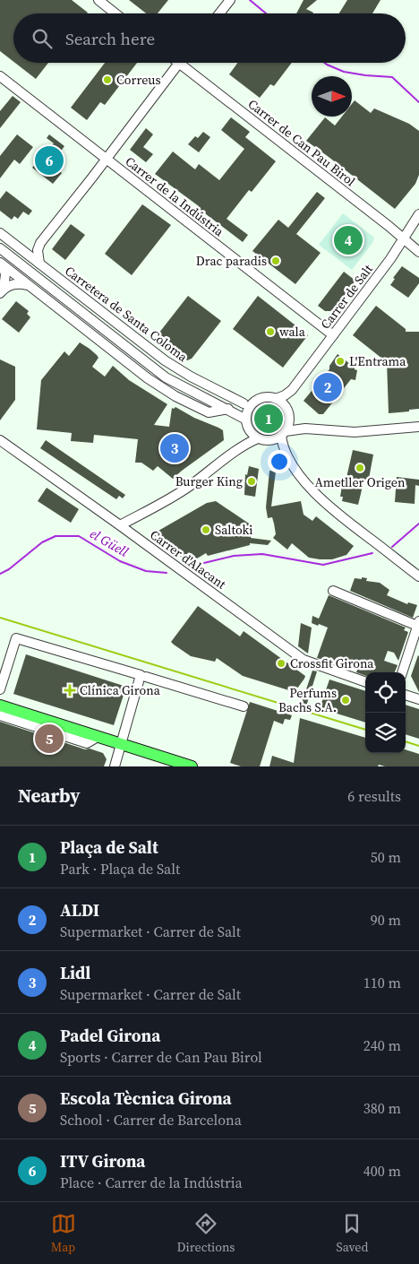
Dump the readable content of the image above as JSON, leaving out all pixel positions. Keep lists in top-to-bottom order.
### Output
{
  "streets": {
    "street": [
      "Carrer de Can Pau Birol",
      "Carrer de la Indústria",
      "Carrer de Salt",
      "Carretera de Santa Coloma",
      "Carrer d'Alacant"
    ]
  },
  "crossings": [
    ["Carrer de Can Pau Birol", "Carrer de Salt"],
    ["Carrer de la Indústria", "Carrer de Salt"],
    ["Carrer de Salt", "Carretera de Santa Coloma"]
  ],
  "water": ["el Güell"],
  "places": {
    "other": [
      "Correus",
      "Drac paradis",
      "wala",
      "L'Entrama",
      "Ametller Origen",
      "Burger King",
      "Saltoki",
      "Crossfit Girona",
      "Perfums Bachs S.A."
    ],
    "health": ["Clínica Girona"]
  },
  "north": "right",
  "page": {
    "search": "Search here",
    "pins": [
      "6",
      "4",
      "2",
      "1",
      "3",
      "5"
    ],
    "heading": ["Nearby", "6 results"],
    "list": [
      {
        "mark": "1",
        "name": "Plaça de Salt",
        "note": "Park · Plaça de Salt",
        "value": "50 m"
      },
      {
        "mark": "2",
        "name": "ALDI",
        "note": "Supermarket · Carrer de Salt",
        "value": "90 m"
      },
      {
        "mark": "3",
        "name": "Lidl",
        "note": "Supermarket · Carrer de Salt",
        "value": "110 m"
      },
      {
        "mark": "4",
        "name": "Padel Girona",
        "note": "Sports · Carrer de Can Pau Birol",
        "value": "240 m"
      },
      {
        "mark": "5",
        "name": "Escola Tècnica Girona",
        "note": "School · Carrer de Barcelona",
        "value": "380 m"
      },
      {
        "mark": "6",
        "name": "ITV Girona",
        "note": "Place · Carrer de la Indústria",
        "value": "400 m"
      }
    ],
    "nav": ["Map", "Directions", "Saved"]
  }
}
